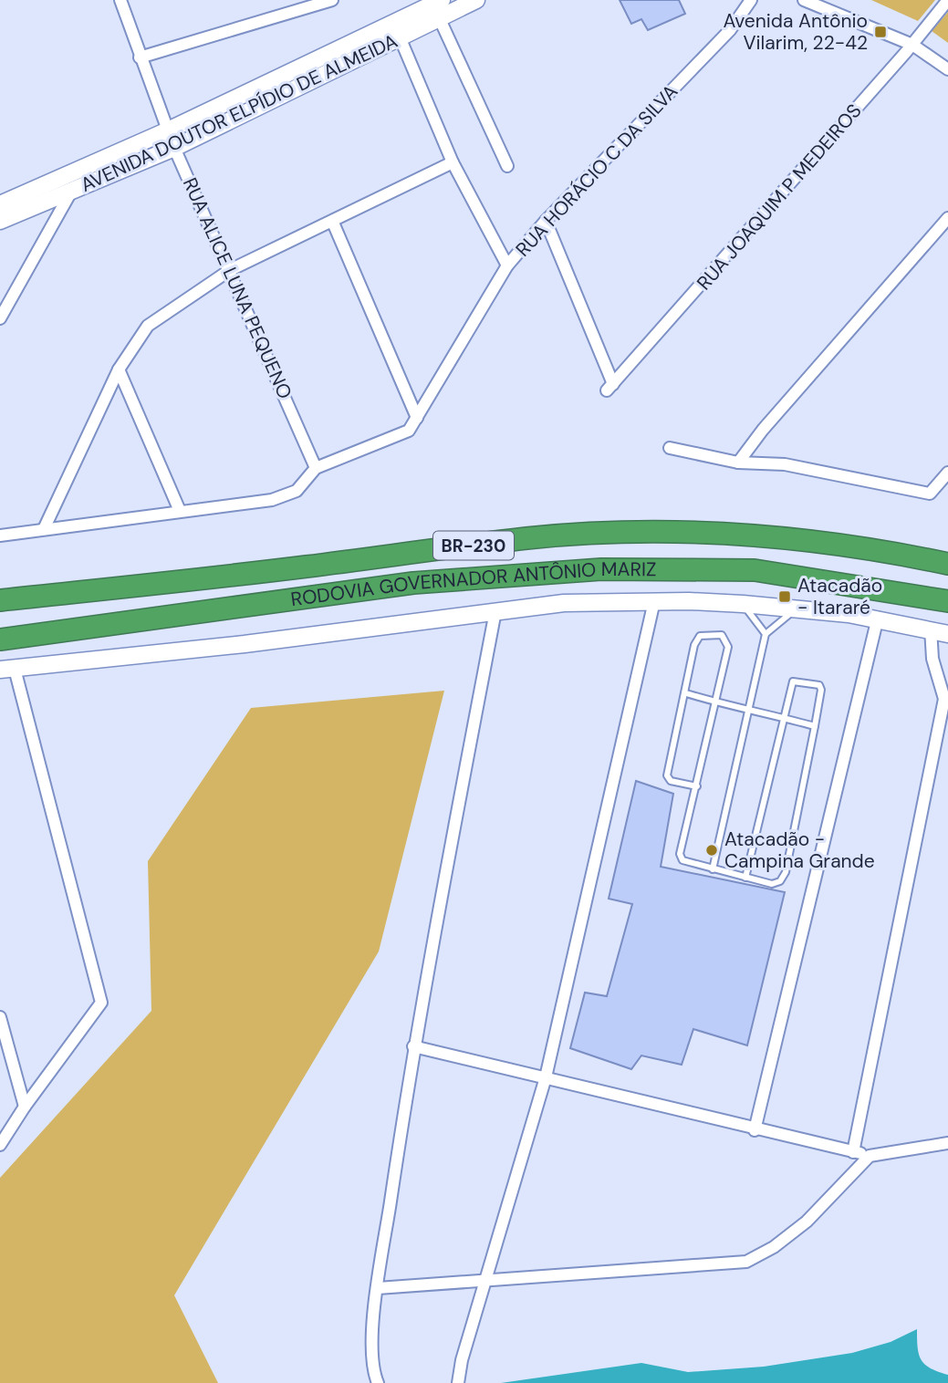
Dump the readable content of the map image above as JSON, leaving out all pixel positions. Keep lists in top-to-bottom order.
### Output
{
  "streets": {
    "highway": ["BR-230", "RODOVIA GOVERNADOR ANTÔNIO MARIZ"],
    "main road": ["AVENIDA DOUTOR ELPÍDIO DE ALMEIDA"],
    "street": ["RUA HORÁCIO C DA SILVA", "RUA JOAQUIM P MEDEIROS", "RUA ALICE LUNA PEQUENO"]
  },
  "crossings": [
    ["AVENIDA DOUTOR ELPÍDIO DE ALMEIDA", "RUA ALICE LUNA PEQUENO"],
    ["RUA HORÁCIO C DA SILVA", "RUA JOAQUIM P MEDEIROS"]
  ],
  "places": {
    "transit": ["Avenida Antônio Vilarim, 22-42", "Atacadão - Itararé"],
    "other": ["Atacadão - Campina Grande"]
  }
}
